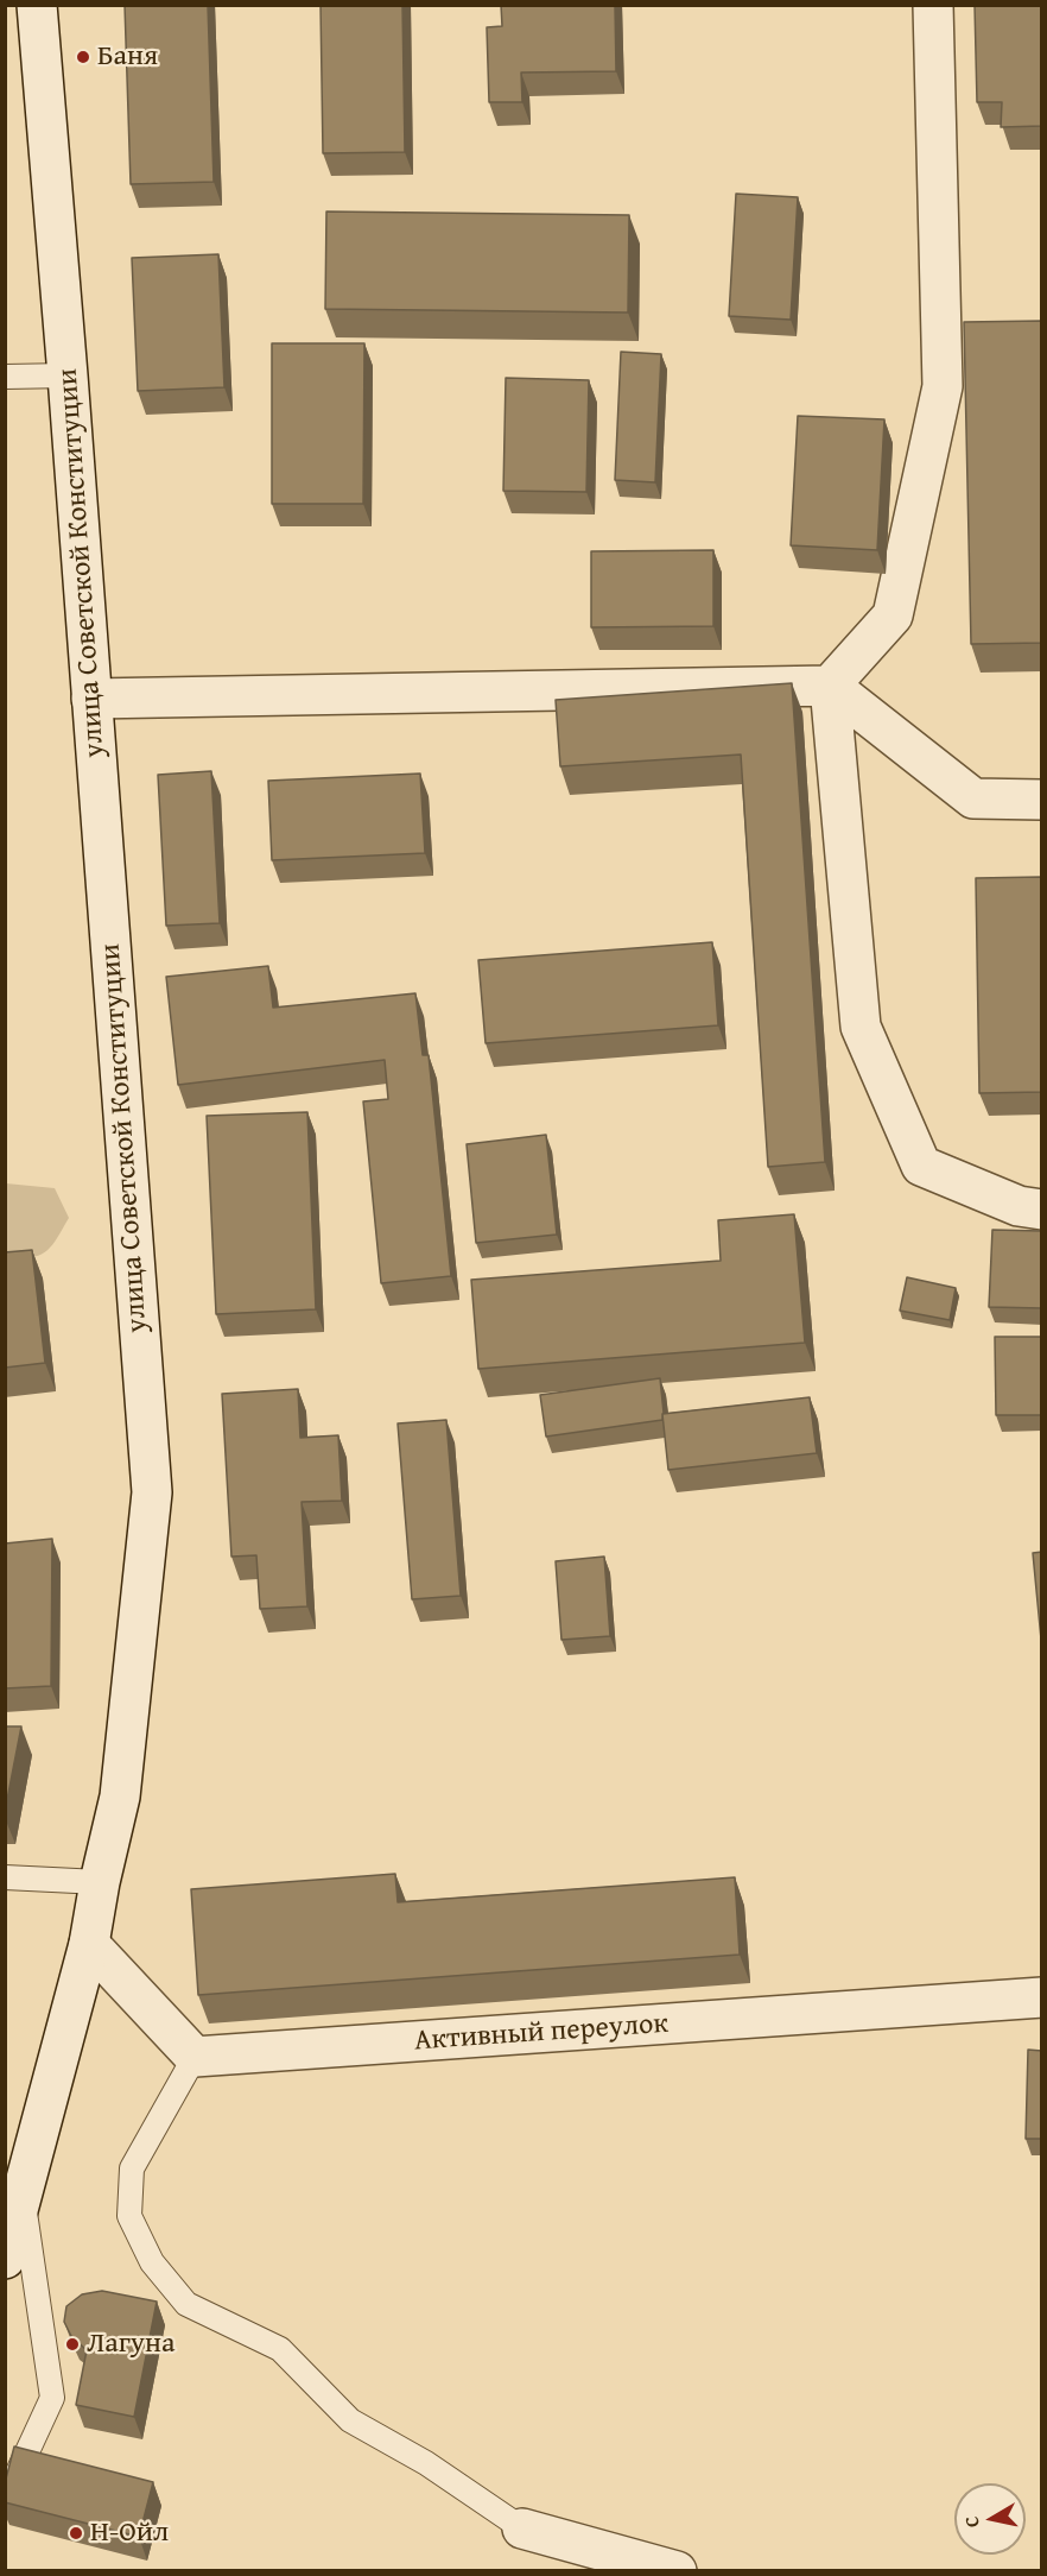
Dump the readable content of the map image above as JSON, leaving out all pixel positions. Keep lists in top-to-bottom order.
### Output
{
  "streets": {
    "street": ["улица Советской Конституции", "Активный переулок"]
  },
  "places": ["Баня", "Лагуна", "Н-Ойл"],
  "north": "left"
}
